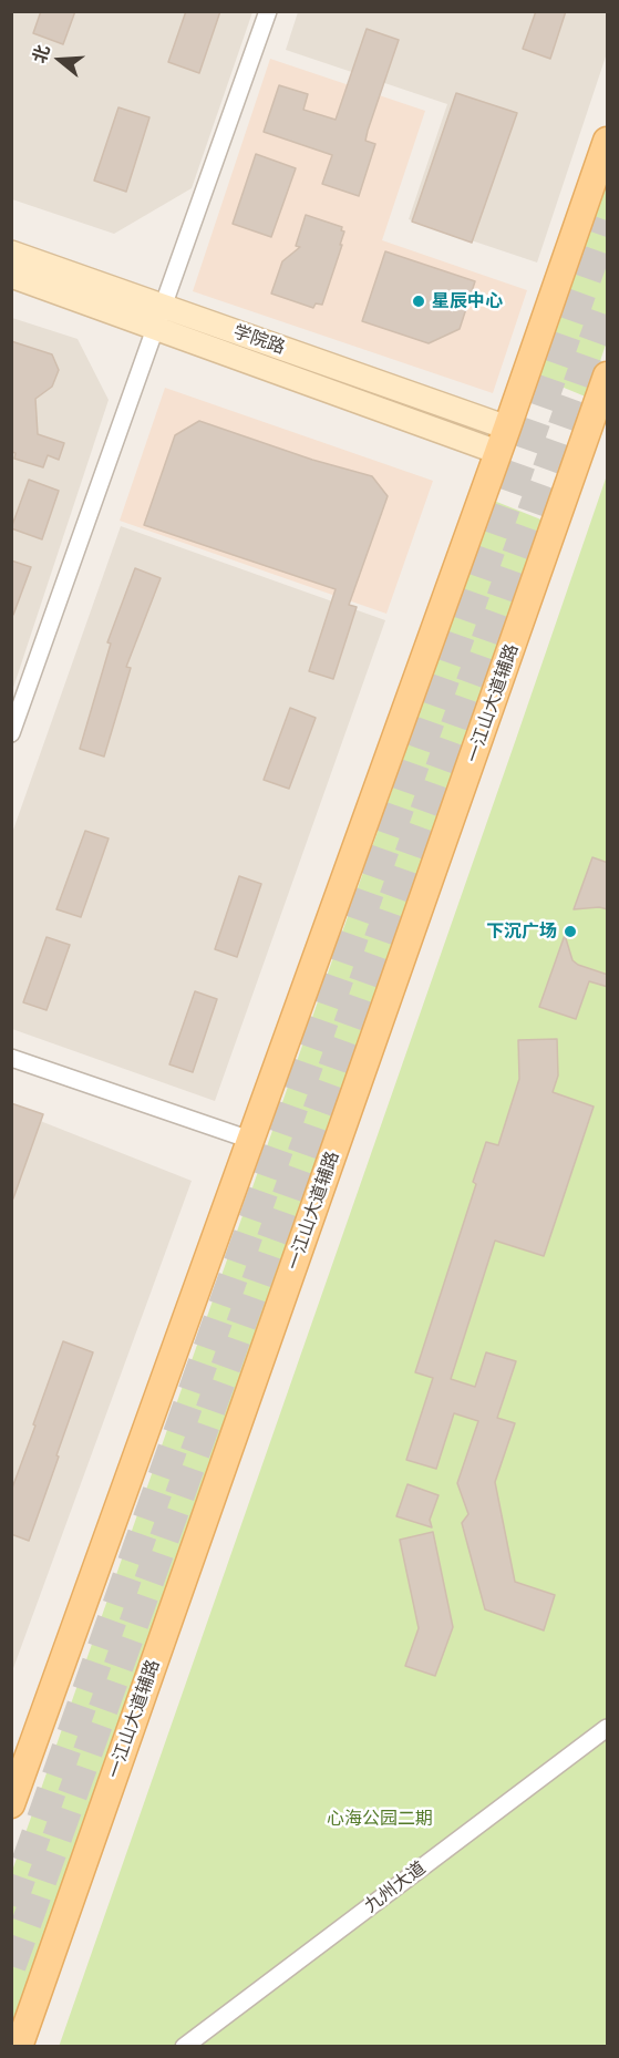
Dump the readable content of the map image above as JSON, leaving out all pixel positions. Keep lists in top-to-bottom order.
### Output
{
  "streets": {
    "main road": ["学院路", "一江山大道辅路"],
    "street": ["九州大道"]
  },
  "parks": ["心海公园二期"],
  "places": ["星辰中心", "下沉广场"],
  "north": "left"
}
